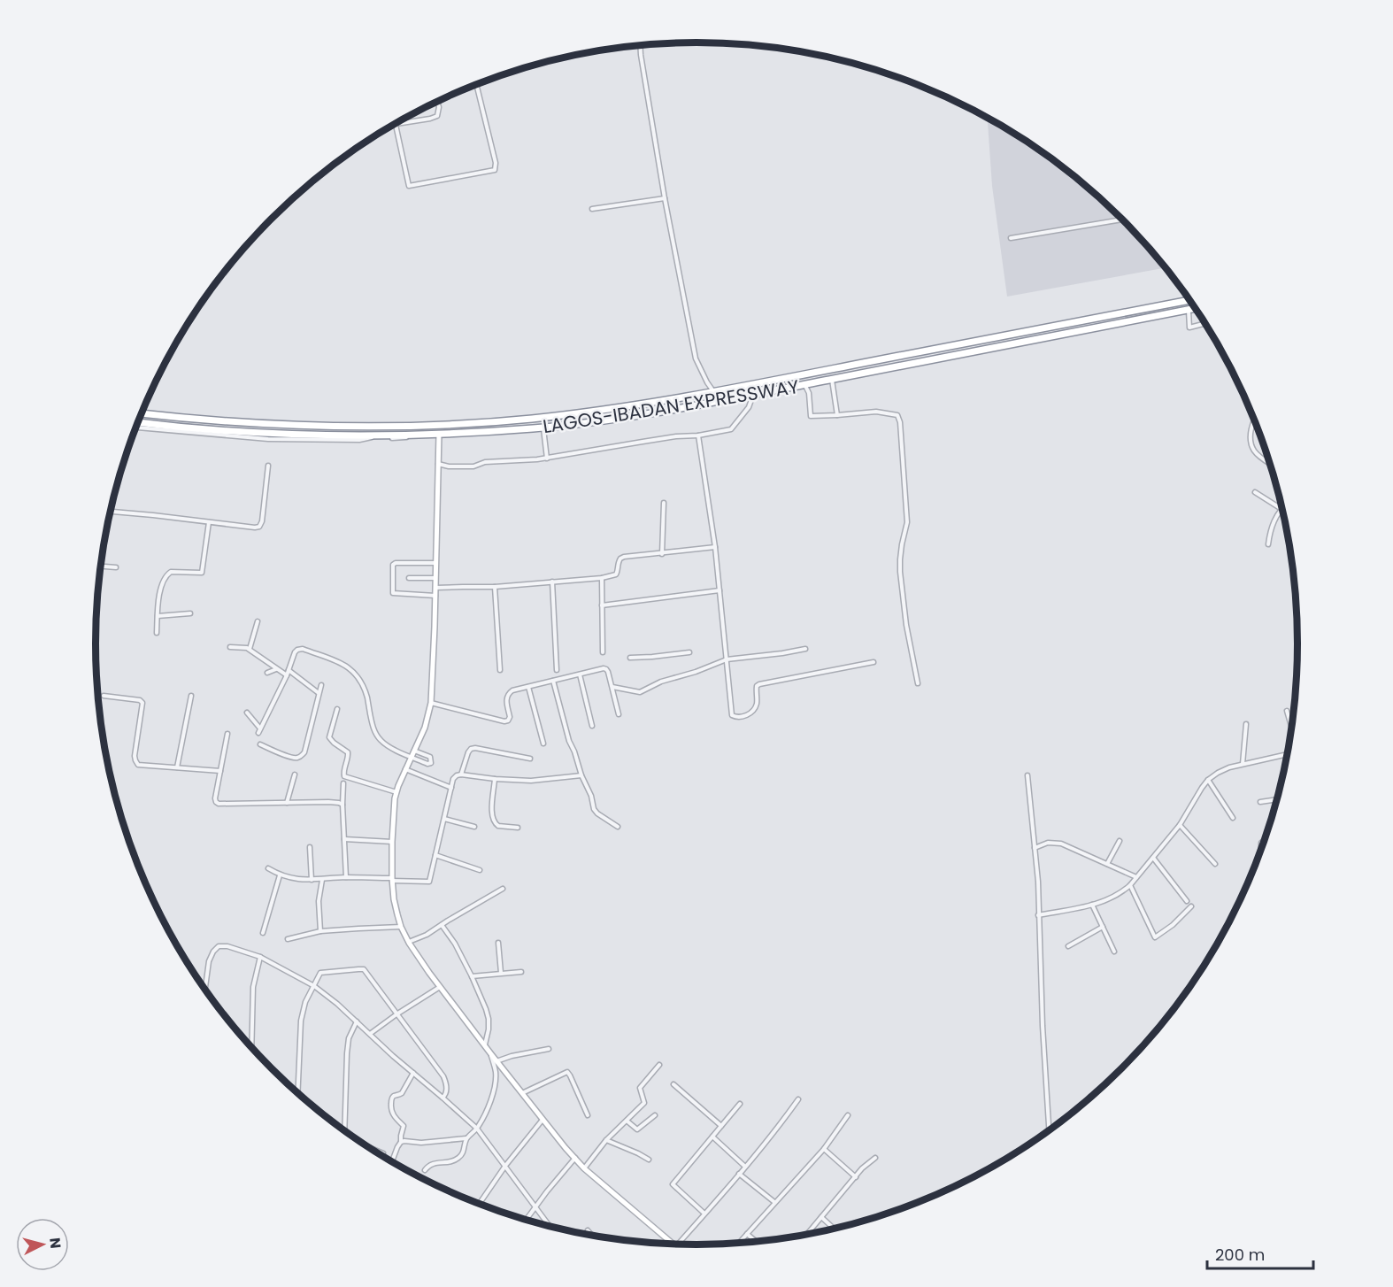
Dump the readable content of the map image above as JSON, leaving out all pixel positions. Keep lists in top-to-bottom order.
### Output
{
  "streets": {
    "highway": ["LAGOS-IBADAN EXPRESSWAY"]
  },
  "scale_bar": "200 m",
  "north": "right"
}
